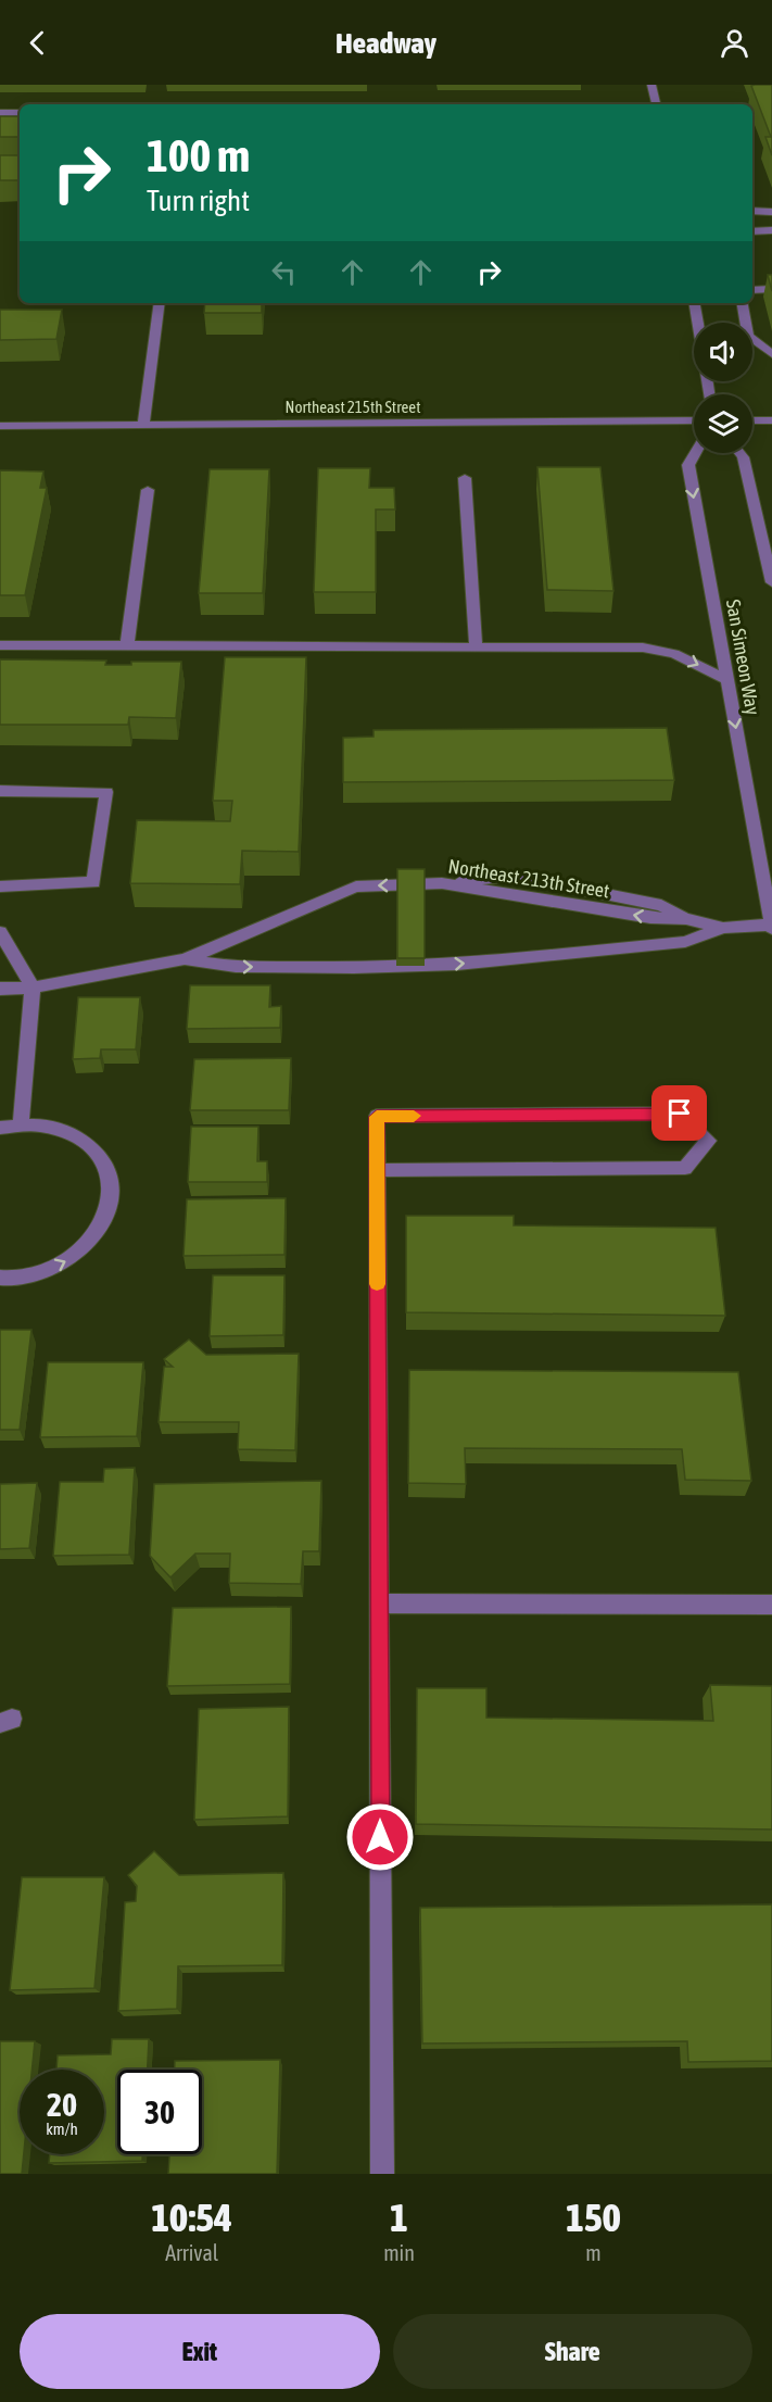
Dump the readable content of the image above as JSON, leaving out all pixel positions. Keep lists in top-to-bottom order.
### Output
{
  "streets": {
    "street": ["Northeast 215th Street", "San Simeon Way", "Northeast 213th Street"]
  },
  "crossings": [
    ["San Simeon Way", "Northeast 213th Street"]
  ],
  "one_way": ["San Simeon Way"],
  "page": {
    "header": "Headway",
    "turn": ["100 m", "Turn right"],
    "speed": "20 km/h",
    "limit": "30",
    "eta": [
      "10:54",
      "Arrival",
      "1",
      "min",
      "150",
      "m"
    ],
    "buttons": ["Exit", "Share"]
  }
}
